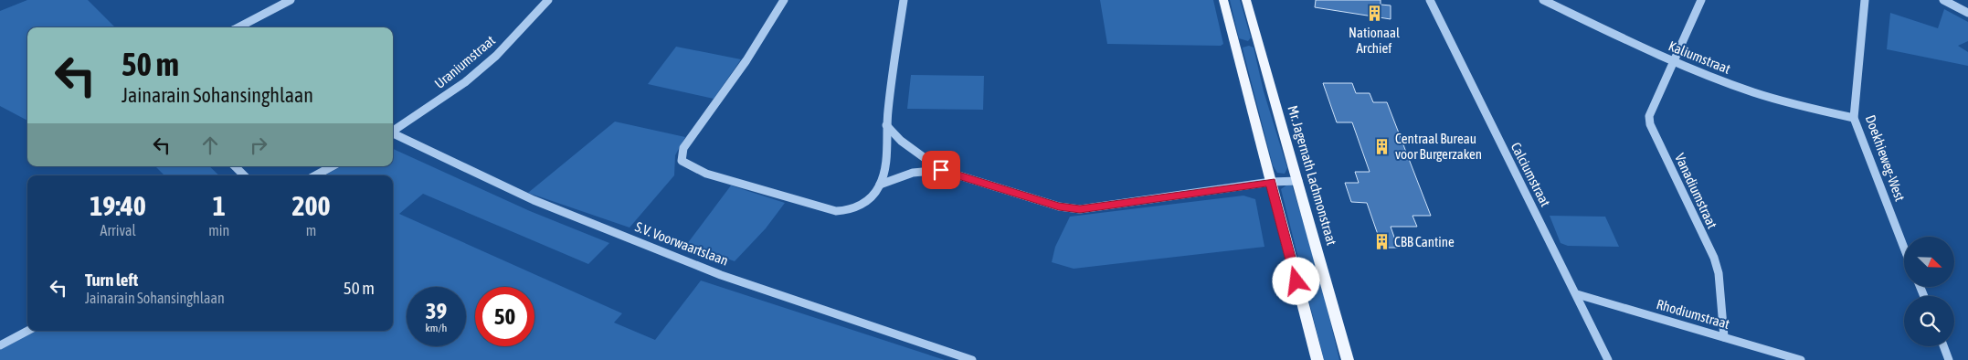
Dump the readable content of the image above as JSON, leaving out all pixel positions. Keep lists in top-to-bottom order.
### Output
{
  "streets": {
    "main road": ["Mr. Jagernath Lachmonstraat"],
    "street": [
      "Kaliumstraat",
      "Uraniumstraat",
      "Doekhieweg-West",
      "Calciumstraat",
      "Vanadiumstraat",
      "S.V. Voorwaartslaan",
      "Rhodiumstraat"
    ]
  },
  "crossings": [
    ["Kaliumstraat", "Doekhieweg-West"],
    ["Kaliumstraat", "Vanadiumstraat"],
    ["Calciumstraat", "Rhodiumstraat"],
    ["Vanadiumstraat", "Rhodiumstraat"]
  ],
  "places": {
    "building": ["Nationaal Archief", "Centraal Bureau voor Burgerzaken", "CBB Cantine"]
  },
  "north": "bottom right",
  "page": {
    "turn": ["50 m", "Jainarain Sohansinghlaan"],
    "eta": [
      "19:40",
      "Arrival",
      "1",
      "min",
      "200",
      "m"
    ],
    "list": [
      {
        "name": "Turn left",
        "note": "Jainarain Sohansinghlaan",
        "value": "50 m"
      }
    ],
    "speed": "39 km/h",
    "limit": "50"
  }
}
